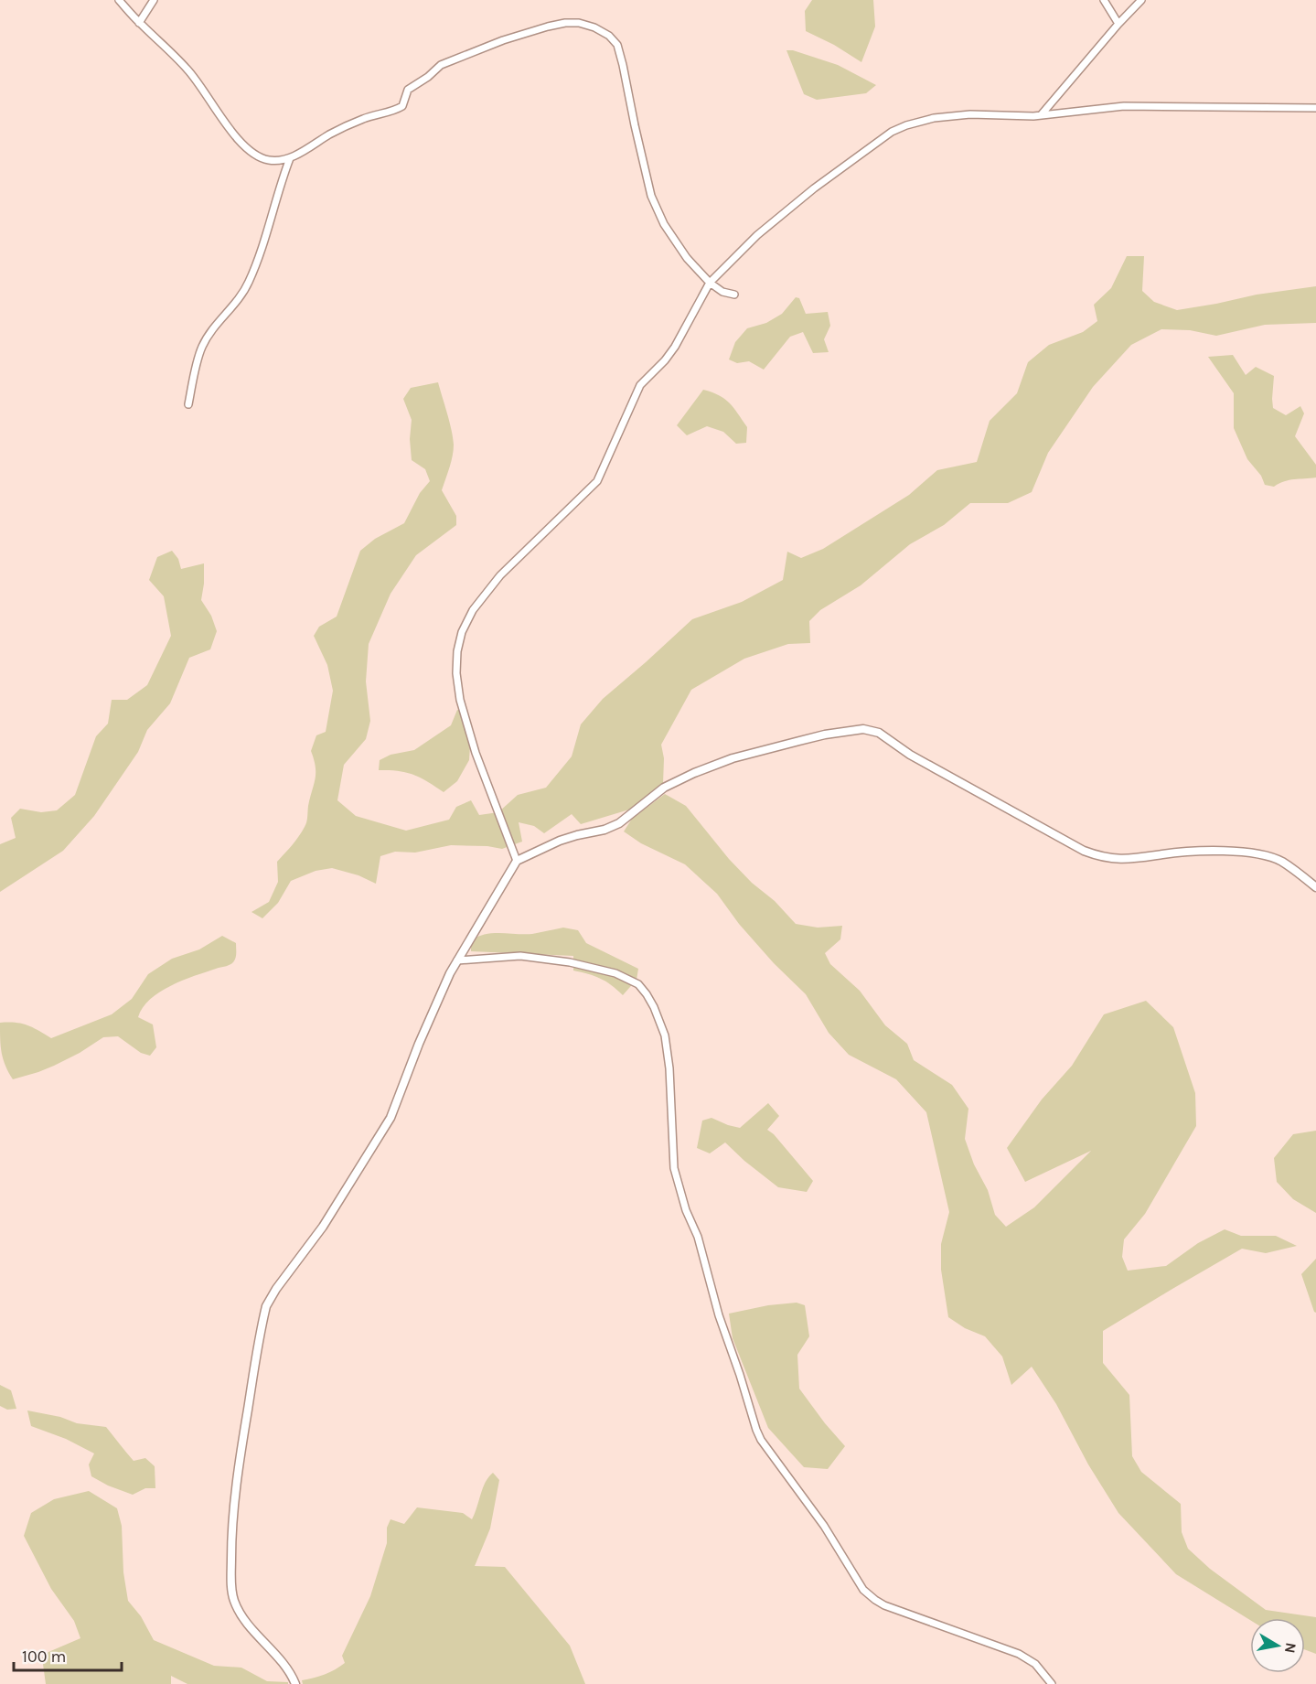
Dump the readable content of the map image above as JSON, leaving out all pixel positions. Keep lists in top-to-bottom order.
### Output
{
  "scale_bar": "100 m",
  "north": "right"
}
